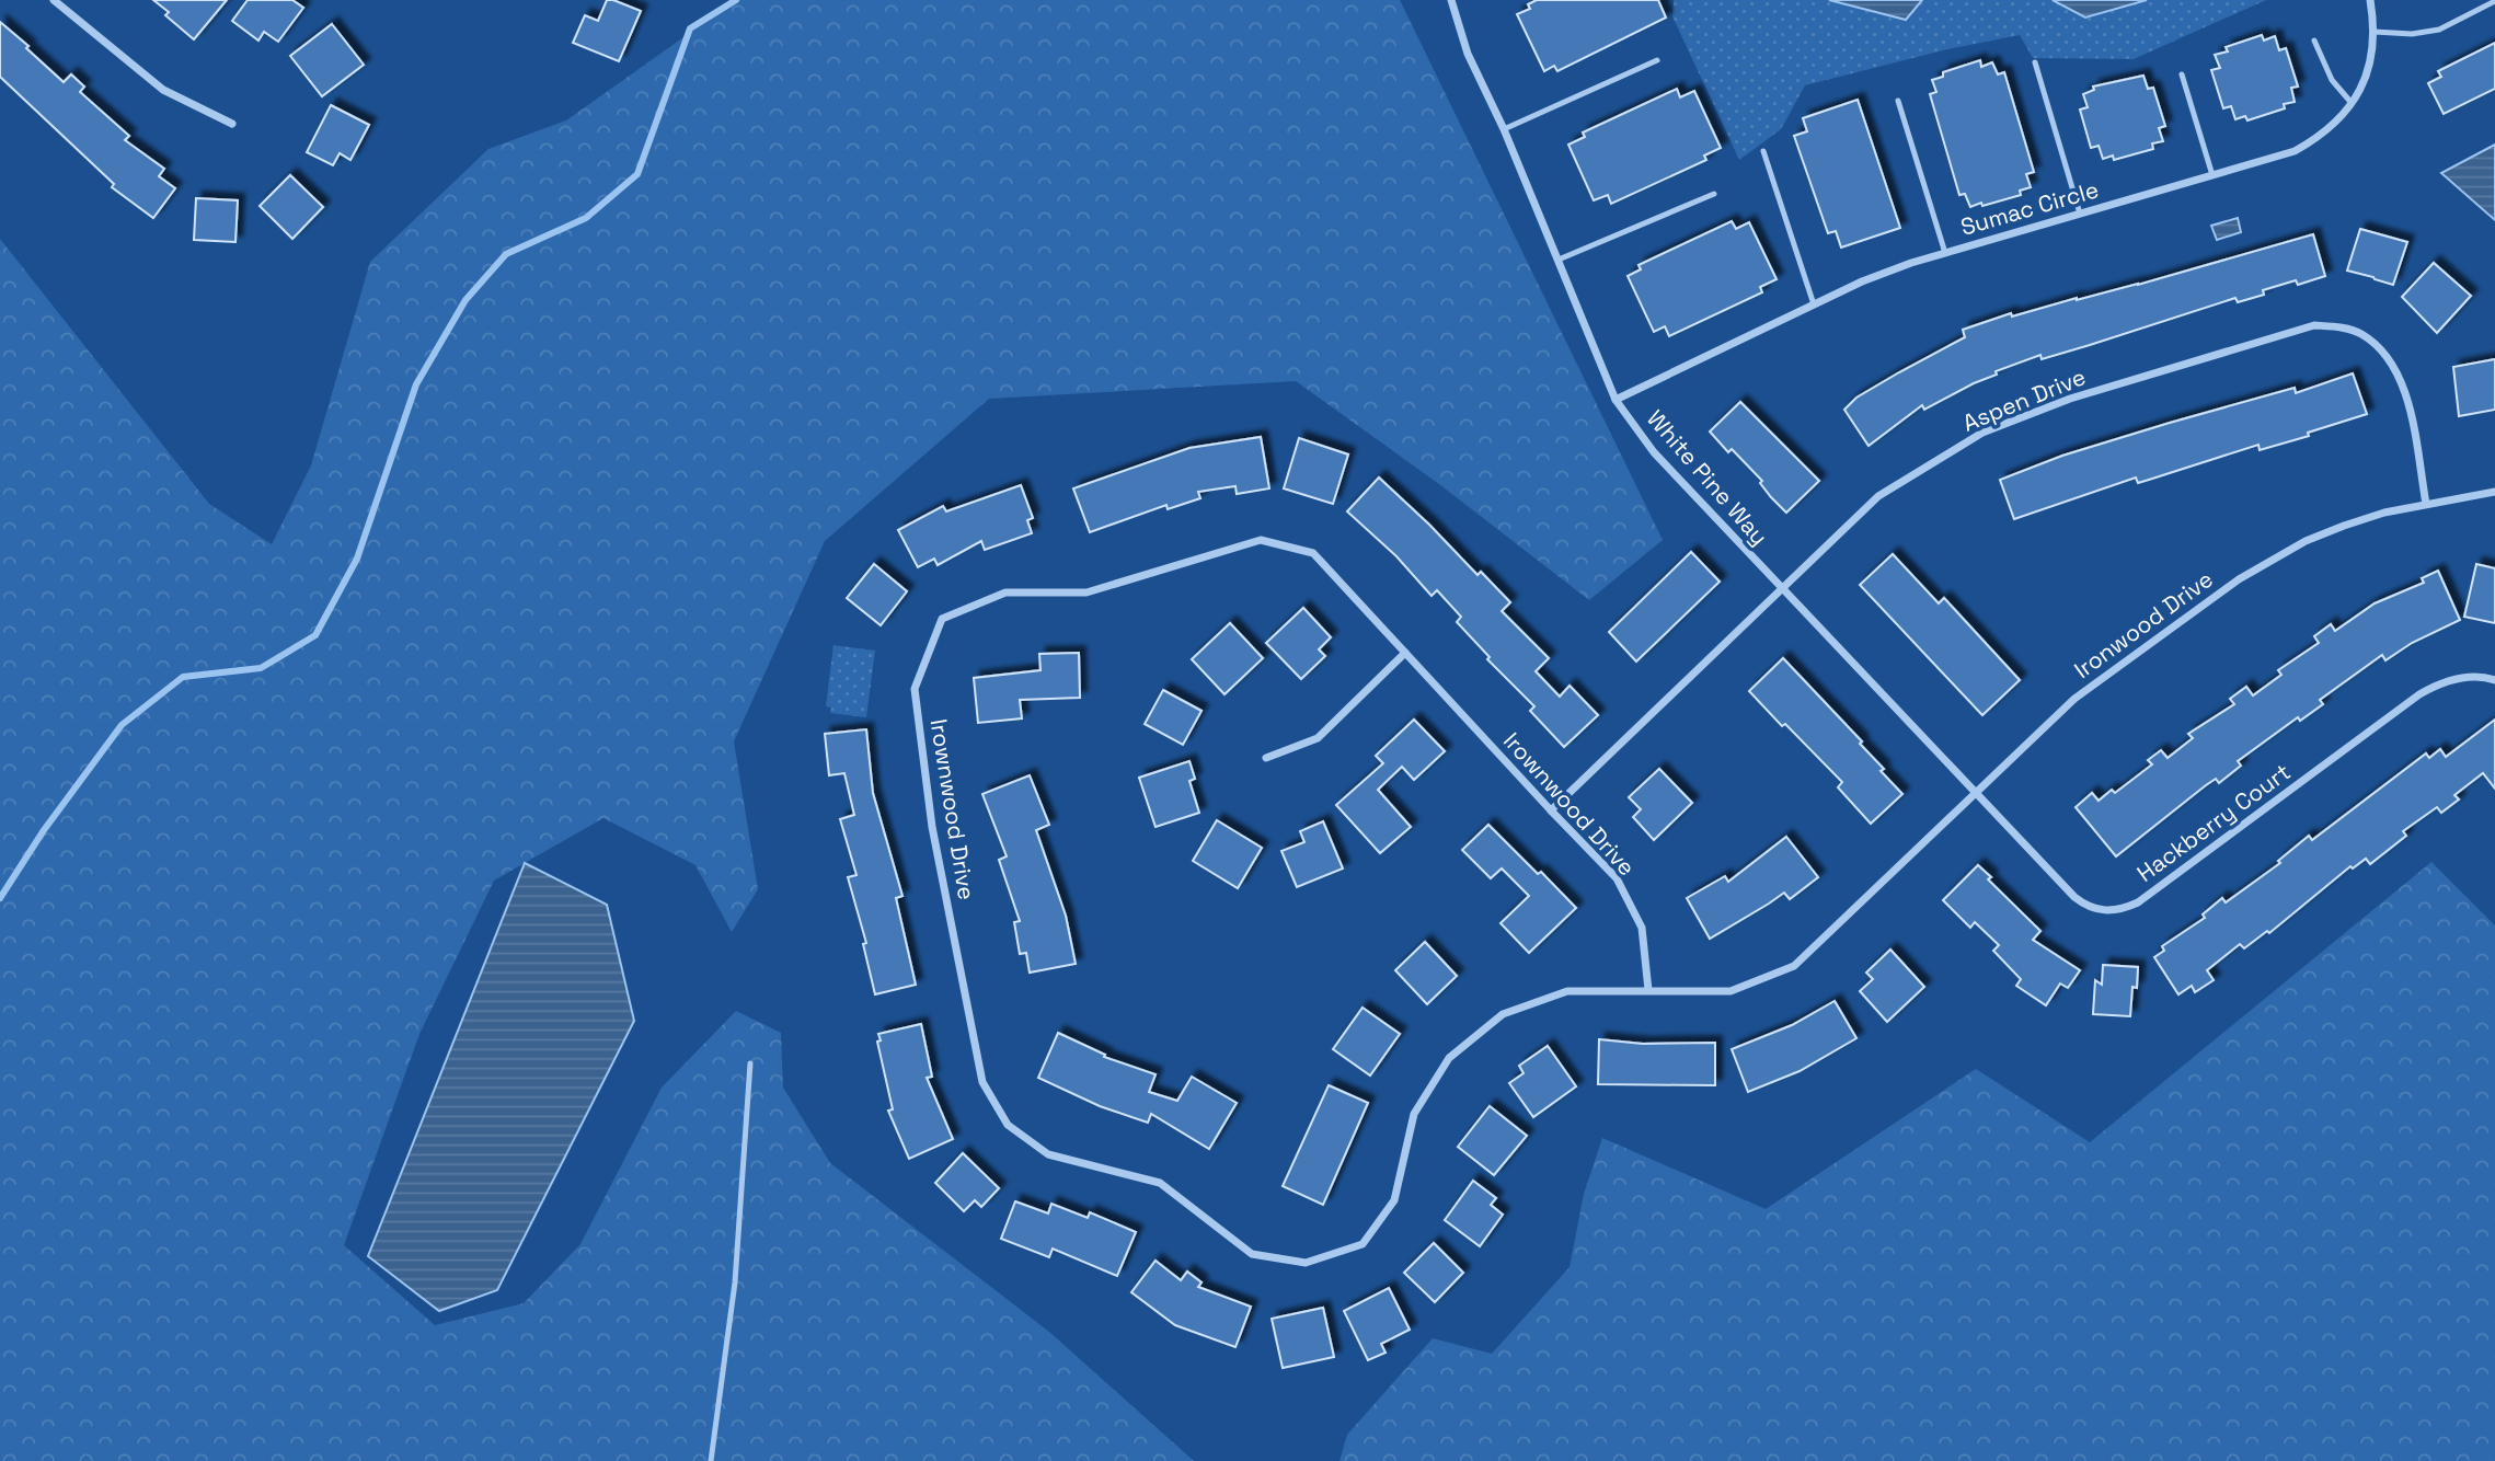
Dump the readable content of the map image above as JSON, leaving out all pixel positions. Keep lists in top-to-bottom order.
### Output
{
  "streets": {
    "street": [
      "Sumac Circle",
      "Aspen Drive",
      "White Pine Way",
      "Ironwood Drive",
      "Irownwood Drive",
      "Hackberry Court"
    ]
  },
  "crossings": [
    ["Sumac Circle", "White Pine Way"],
    ["Aspen Drive", "White Pine Way"],
    ["Aspen Drive", "Ironwood Drive"],
    ["Aspen Drive", "Irownwood Drive"],
    ["White Pine Way", "Ironwood Drive"],
    ["White Pine Way", "Hackberry Court"],
    ["Ironwood Drive", "Irownwood Drive"],
    ["Ironwood Drive", "Hackberry Court"]
  ]
}
